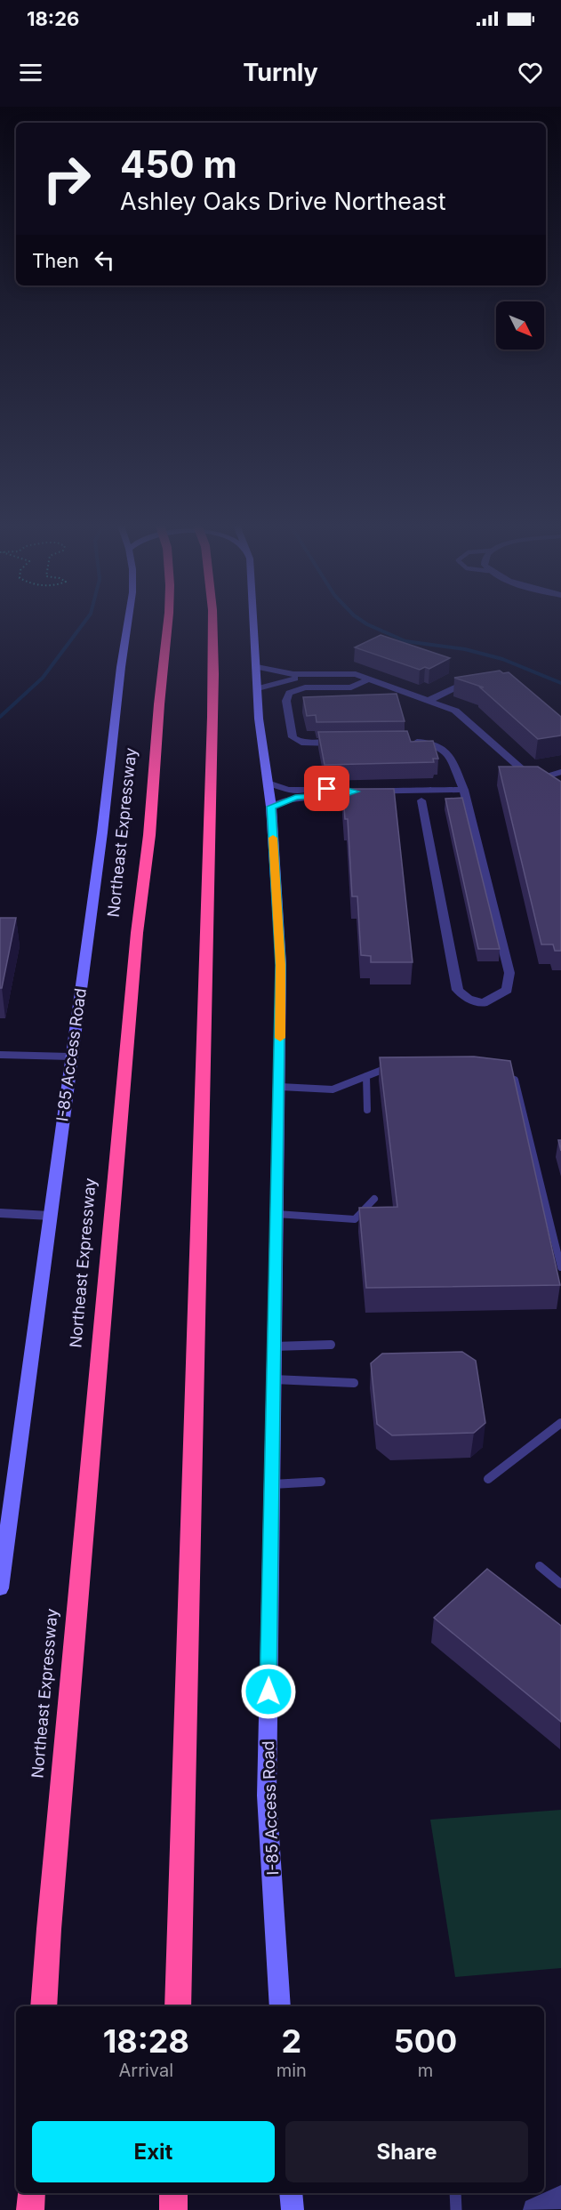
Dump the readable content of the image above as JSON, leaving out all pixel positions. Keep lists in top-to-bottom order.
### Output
{
  "streets": {
    "highway": ["Northeast Expressway"],
    "main road": ["I-85 Access Road"]
  },
  "north": "bottom right",
  "page": {
    "status": "18:26",
    "header": "Turnly",
    "turn": ["450 m", "Ashley Oaks Drive Northeast"],
    "then": "Then",
    "eta": [
      "18:28",
      "Arrival",
      "2",
      "min",
      "500",
      "m"
    ],
    "buttons": ["Exit", "Share"]
  }
}
